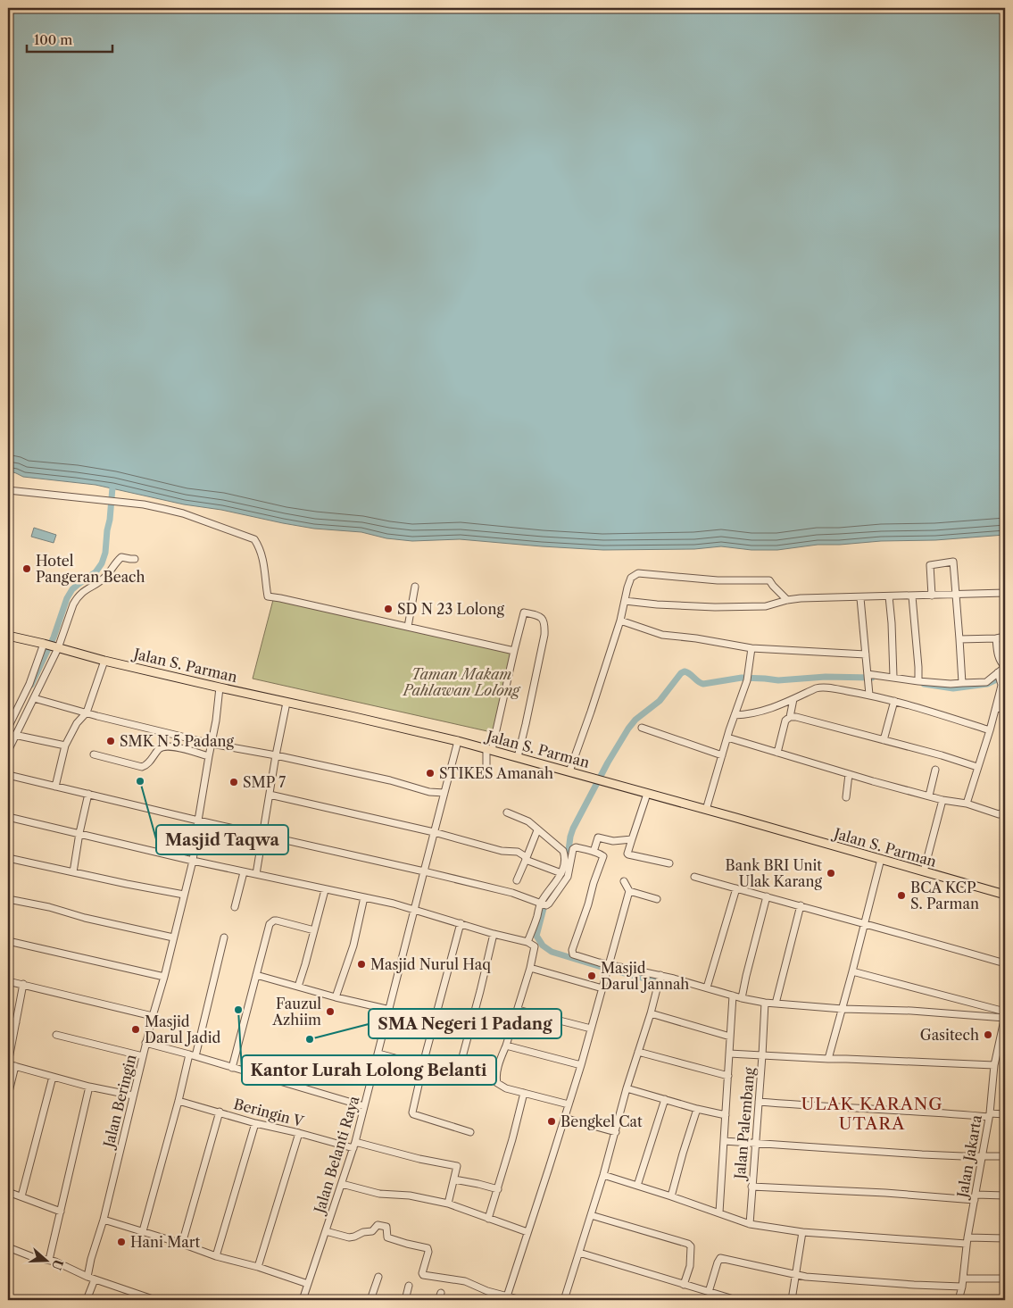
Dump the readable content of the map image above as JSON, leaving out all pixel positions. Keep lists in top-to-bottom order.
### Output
{
  "streets": {
    "main road": ["Jalan S. Parman"],
    "street": [
      "Jalan Beringin",
      "Beringin V",
      "Jalan Palembang",
      "Jalan Belanti Raya",
      "Jalan Jakarta"
    ]
  },
  "crossings": [
    ["Jalan S. Parman", "Jalan Beringin"],
    ["Jalan S. Parman", "Jalan Belanti Raya"],
    ["Beringin V", "Jalan Belanti Raya"],
    ["Jalan Palembang", "Jalan Jakarta"]
  ],
  "districts": ["ULAK KARANG UTARA"],
  "parks": ["Taman Makam Pahlawan Lolong"],
  "places": [
    "Hotel Pangeran Beach",
    "SD N 23 Lolong",
    "SMK N 5 Padang",
    "STIKES Amanah",
    "Masjid Taqwa",
    "SMP 7",
    "Bank BRI Unit Ulak Karang",
    "BCA KCP S. Parman",
    "Masjid Nurul Haq",
    "Masjid Darul Jannah",
    "Kantor Lurah Lolong Belanti",
    "Fauzul Azhiim",
    "Masjid Darul Jadid",
    "Gasitech",
    "SMA Negeri 1 Padang",
    "Bengkel Cat",
    "Hani Mart"
  ],
  "scale_bar": "100 m",
  "north": "right"
}
